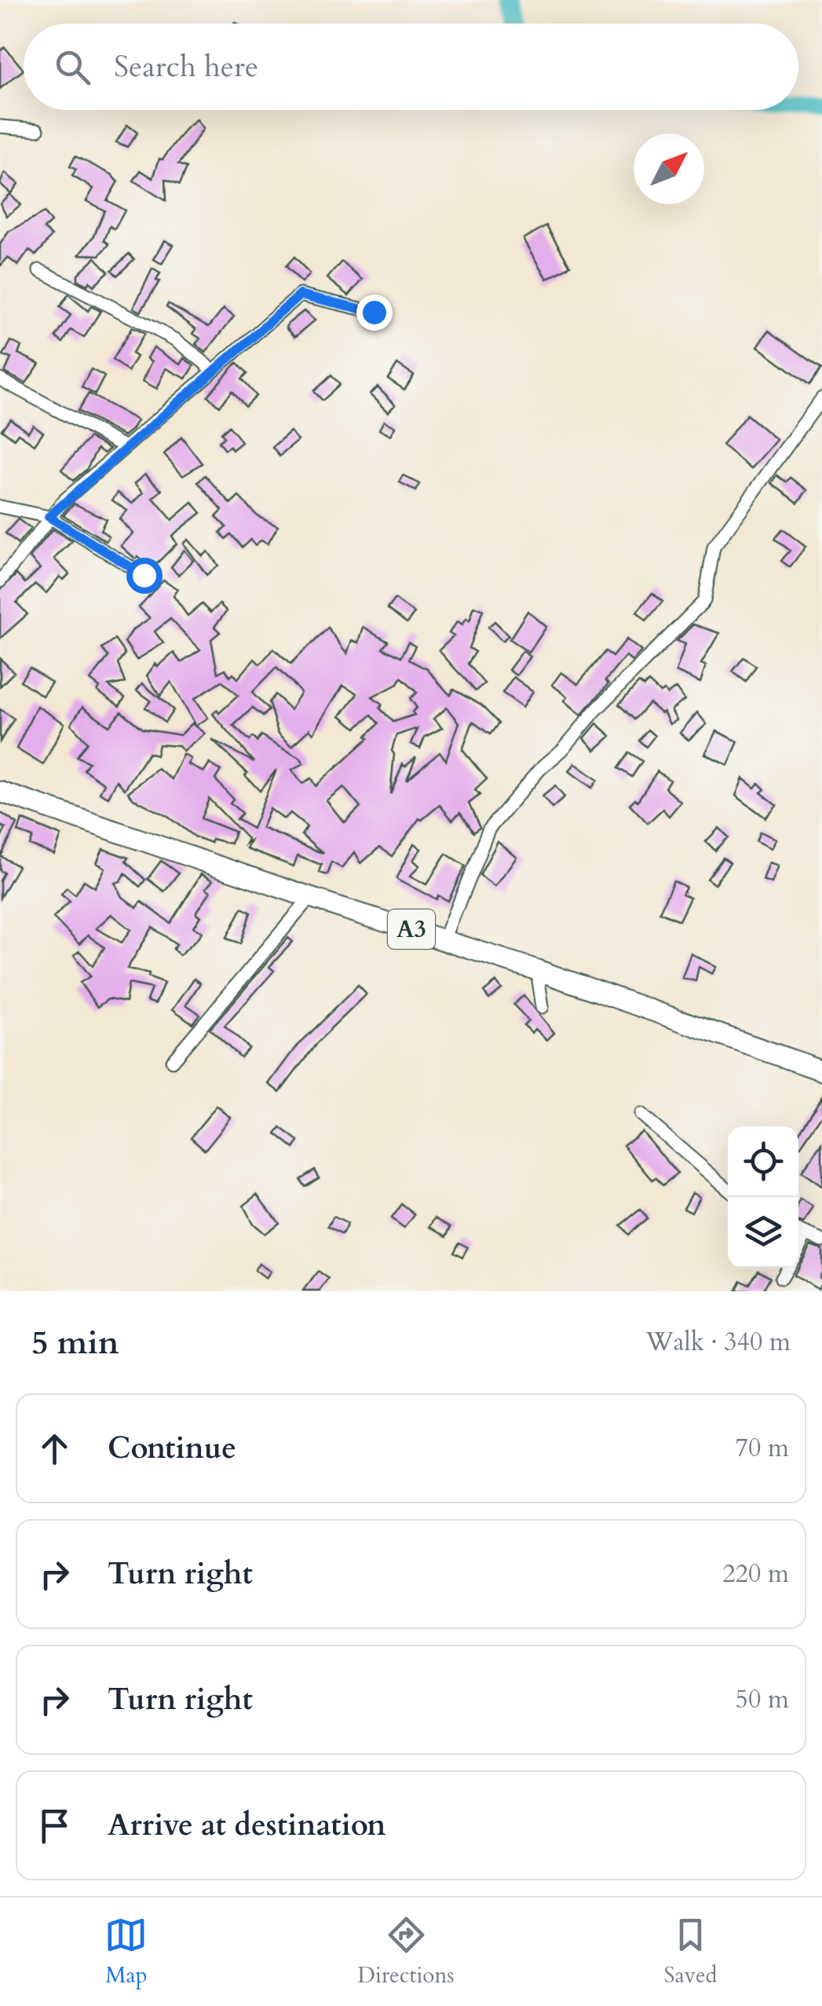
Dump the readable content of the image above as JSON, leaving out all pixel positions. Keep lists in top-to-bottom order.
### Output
{
  "streets": {
    "highway": ["A3"]
  },
  "north": "top right",
  "page": {
    "search": "Search here",
    "heading": ["5 min", "Walk · 340 m"],
    "list": [
      ["Continue", "70 m"],
      ["Turn right", "220 m"],
      ["Turn right", "50 m"],
      "Arrive at destination"
    ],
    "nav": ["Map", "Directions", "Saved"]
  }
}
